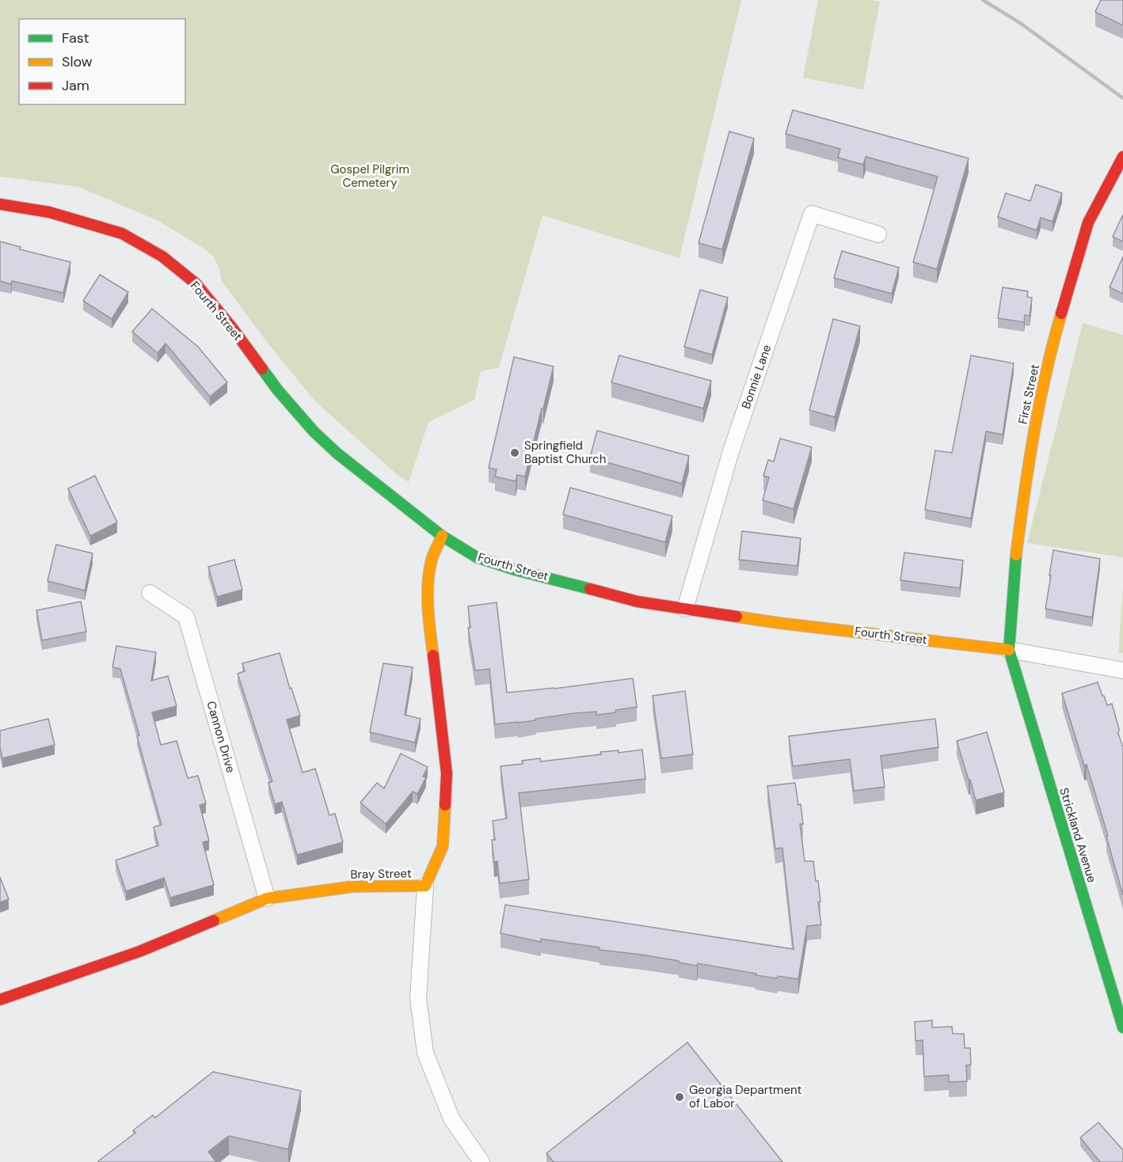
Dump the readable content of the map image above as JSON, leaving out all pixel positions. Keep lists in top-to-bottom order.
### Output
{
  "streets": {
    "street": [
      "Fourth Street",
      "Bonnie Lane",
      "First Street",
      "Cannon Drive",
      "Strickland Avenue",
      "Bray Street"
    ]
  },
  "crossings": [
    ["Fourth Street", "Bonnie Lane"],
    ["Fourth Street", "First Street"],
    ["Fourth Street", "Strickland Avenue"],
    ["Fourth Street", "Bray Street"],
    ["First Street", "Strickland Avenue"],
    ["Cannon Drive", "Bray Street"]
  ],
  "parks": ["Gospel Pilgrim Cemetery"],
  "places": ["Springfield Baptist Church", "Georgia Department of Labor"],
  "legend": ["Fast", "Slow", "Jam"]
}
